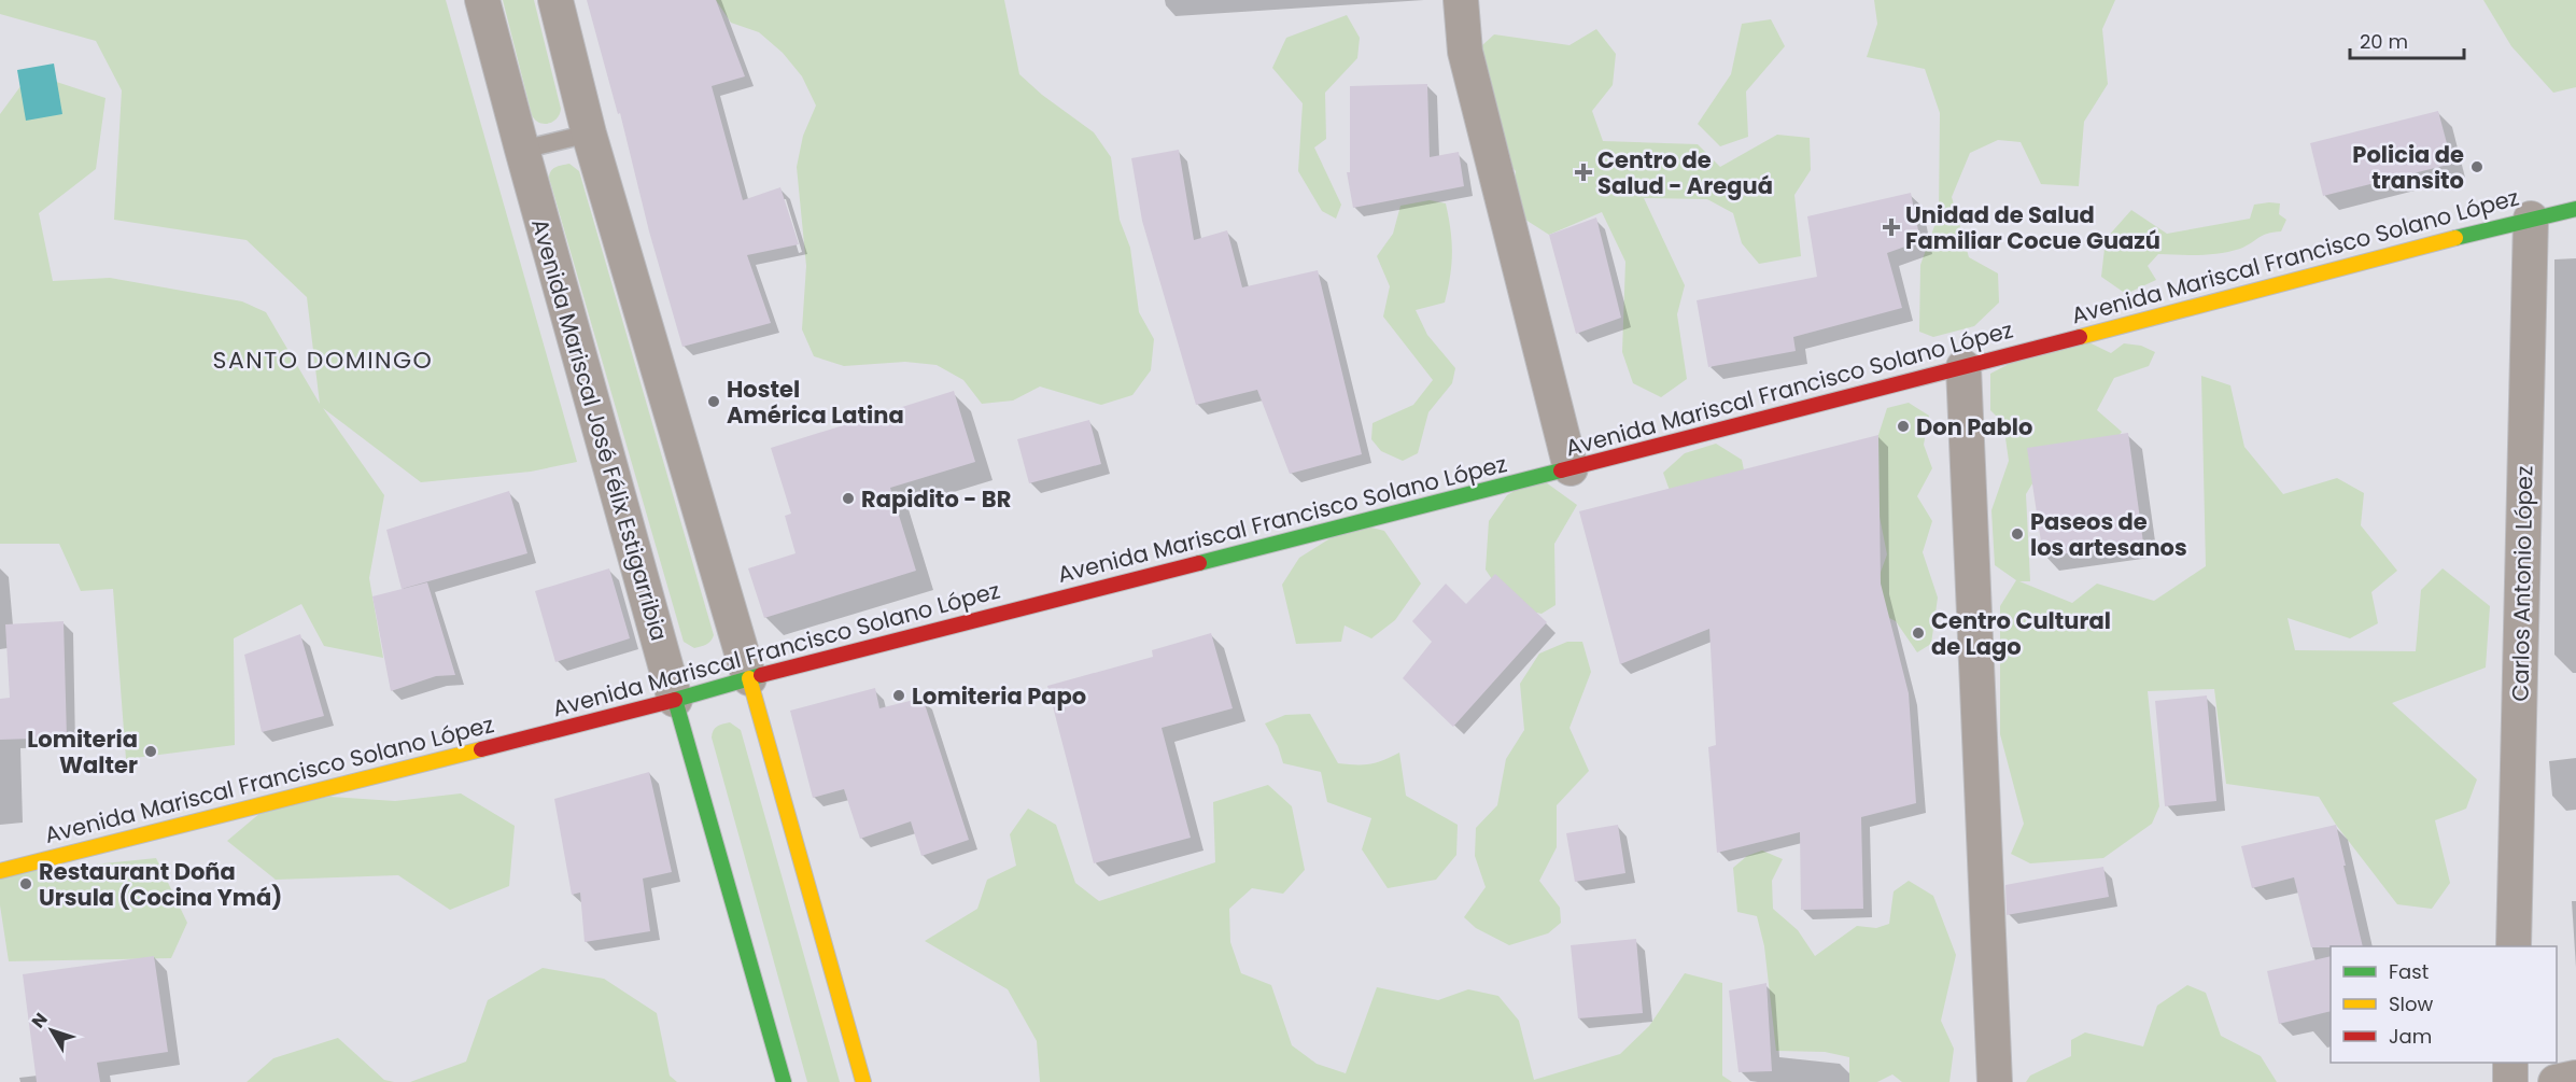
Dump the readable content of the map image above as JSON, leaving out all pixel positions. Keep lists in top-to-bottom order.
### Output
{
  "streets": {
    "main road": ["Avenida Mariscal Francisco Solano López", "Avenida Mariscal José Félix Estigarribia"],
    "street": ["Carlos Antonio López"]
  },
  "crossings": [
    ["Avenida Mariscal Francisco Solano López", "Avenida Mariscal José Félix Estigarribia"],
    ["Avenida Mariscal Francisco Solano López", "Carlos Antonio López"]
  ],
  "districts": ["SANTO DOMINGO"],
  "places": {
    "other": [
      "Policia de transito",
      "Hostel América Latina",
      "Don Pablo",
      "Rapidito - BR",
      "Paseos de los artesanos",
      "Centro Cultural de Lago",
      "Lomiteria Papo",
      "Lomiteria Walter",
      "Restaurant Doña Ursula (Cocina Ymá)"
    ],
    "health": ["Centro de Salud - Areguá", "Unidad de Salud Familiar Cocue Guazú"]
  },
  "legend": ["Fast", "Slow", "Jam"],
  "scale_bar": "20 m",
  "north": "top left"
}
